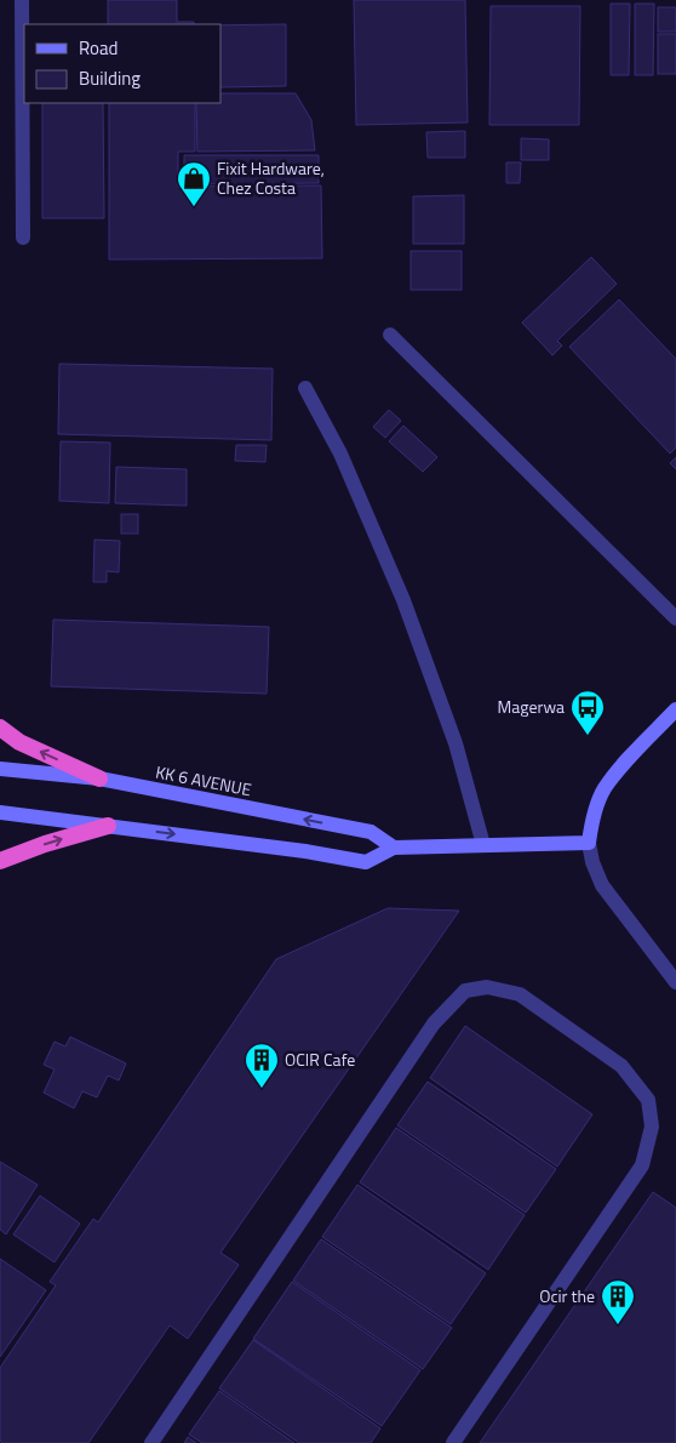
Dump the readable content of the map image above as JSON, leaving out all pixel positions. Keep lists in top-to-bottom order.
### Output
{
  "streets": {
    "main road": ["KK 6 AVENUE"]
  },
  "places": {
    "shop": ["Fixit Hardware, Chez Costa"],
    "bus stop": ["Magerwa"],
    "building": ["OCIR Cafe", "Ocir the"]
  },
  "legend": ["Road", "Building"]
}
